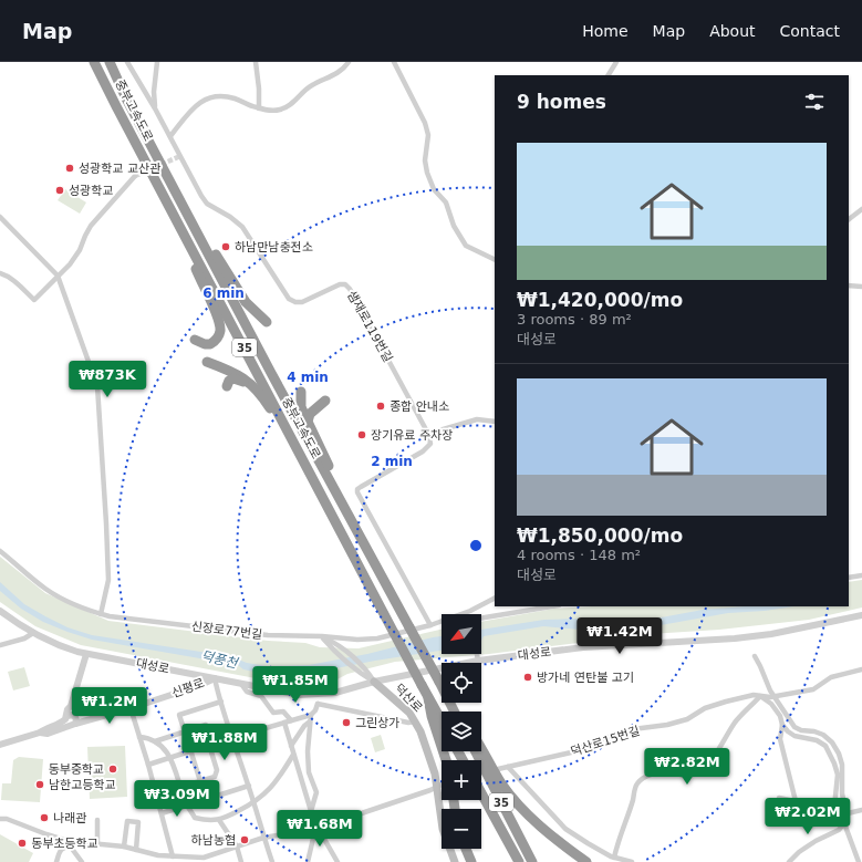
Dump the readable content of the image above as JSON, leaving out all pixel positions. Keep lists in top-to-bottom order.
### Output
{
  "streets": {
    "highway": ["중부고속도로", "35"],
    "main road": ["덕산로"],
    "street": [
      "샘재로119번길",
      "신장로77번길",
      "대성로",
      "신평로",
      "덕산로15번길"
    ]
  },
  "crossings": [
    ["대성로", "신평로"],
    ["대성로", "덕산로"]
  ],
  "water": ["덕풍천"],
  "places": [
    "성광학교 교산관",
    "성광학교",
    "하남만남충전소",
    "종합 안내소",
    "장기유료 주차장",
    "방가네 연탄불 고기",
    "그린상가",
    "동부중학교",
    "남한고등학교",
    "나래관",
    "하남농협",
    "동부초등학교"
  ],
  "north": "bottom left",
  "page": {
    "header": "Map",
    "nav": [
      "Home",
      "Map",
      "About",
      "Contact"
    ],
    "heading": "9 homes",
    "list": [
      {
        "name": "₩1,420,000/mo",
        "note": "3 rooms · 89 m² · 대성로"
      },
      {
        "name": "₩1,850,000/mo",
        "note": "4 rooms · 148 m² · 대성로"
      }
    ],
    "price": [
      "₩873K",
      "₩1.42M",
      "₩1.85M",
      "₩1.2M",
      "₩1.88M",
      "₩2.82M",
      "₩3.09M",
      "₩2.02M",
      "₩1.68M"
    ],
    "map_buttons": ["+", "−"]
  },
  "rings": ["6 min", "4 min", "2 min"]
}
